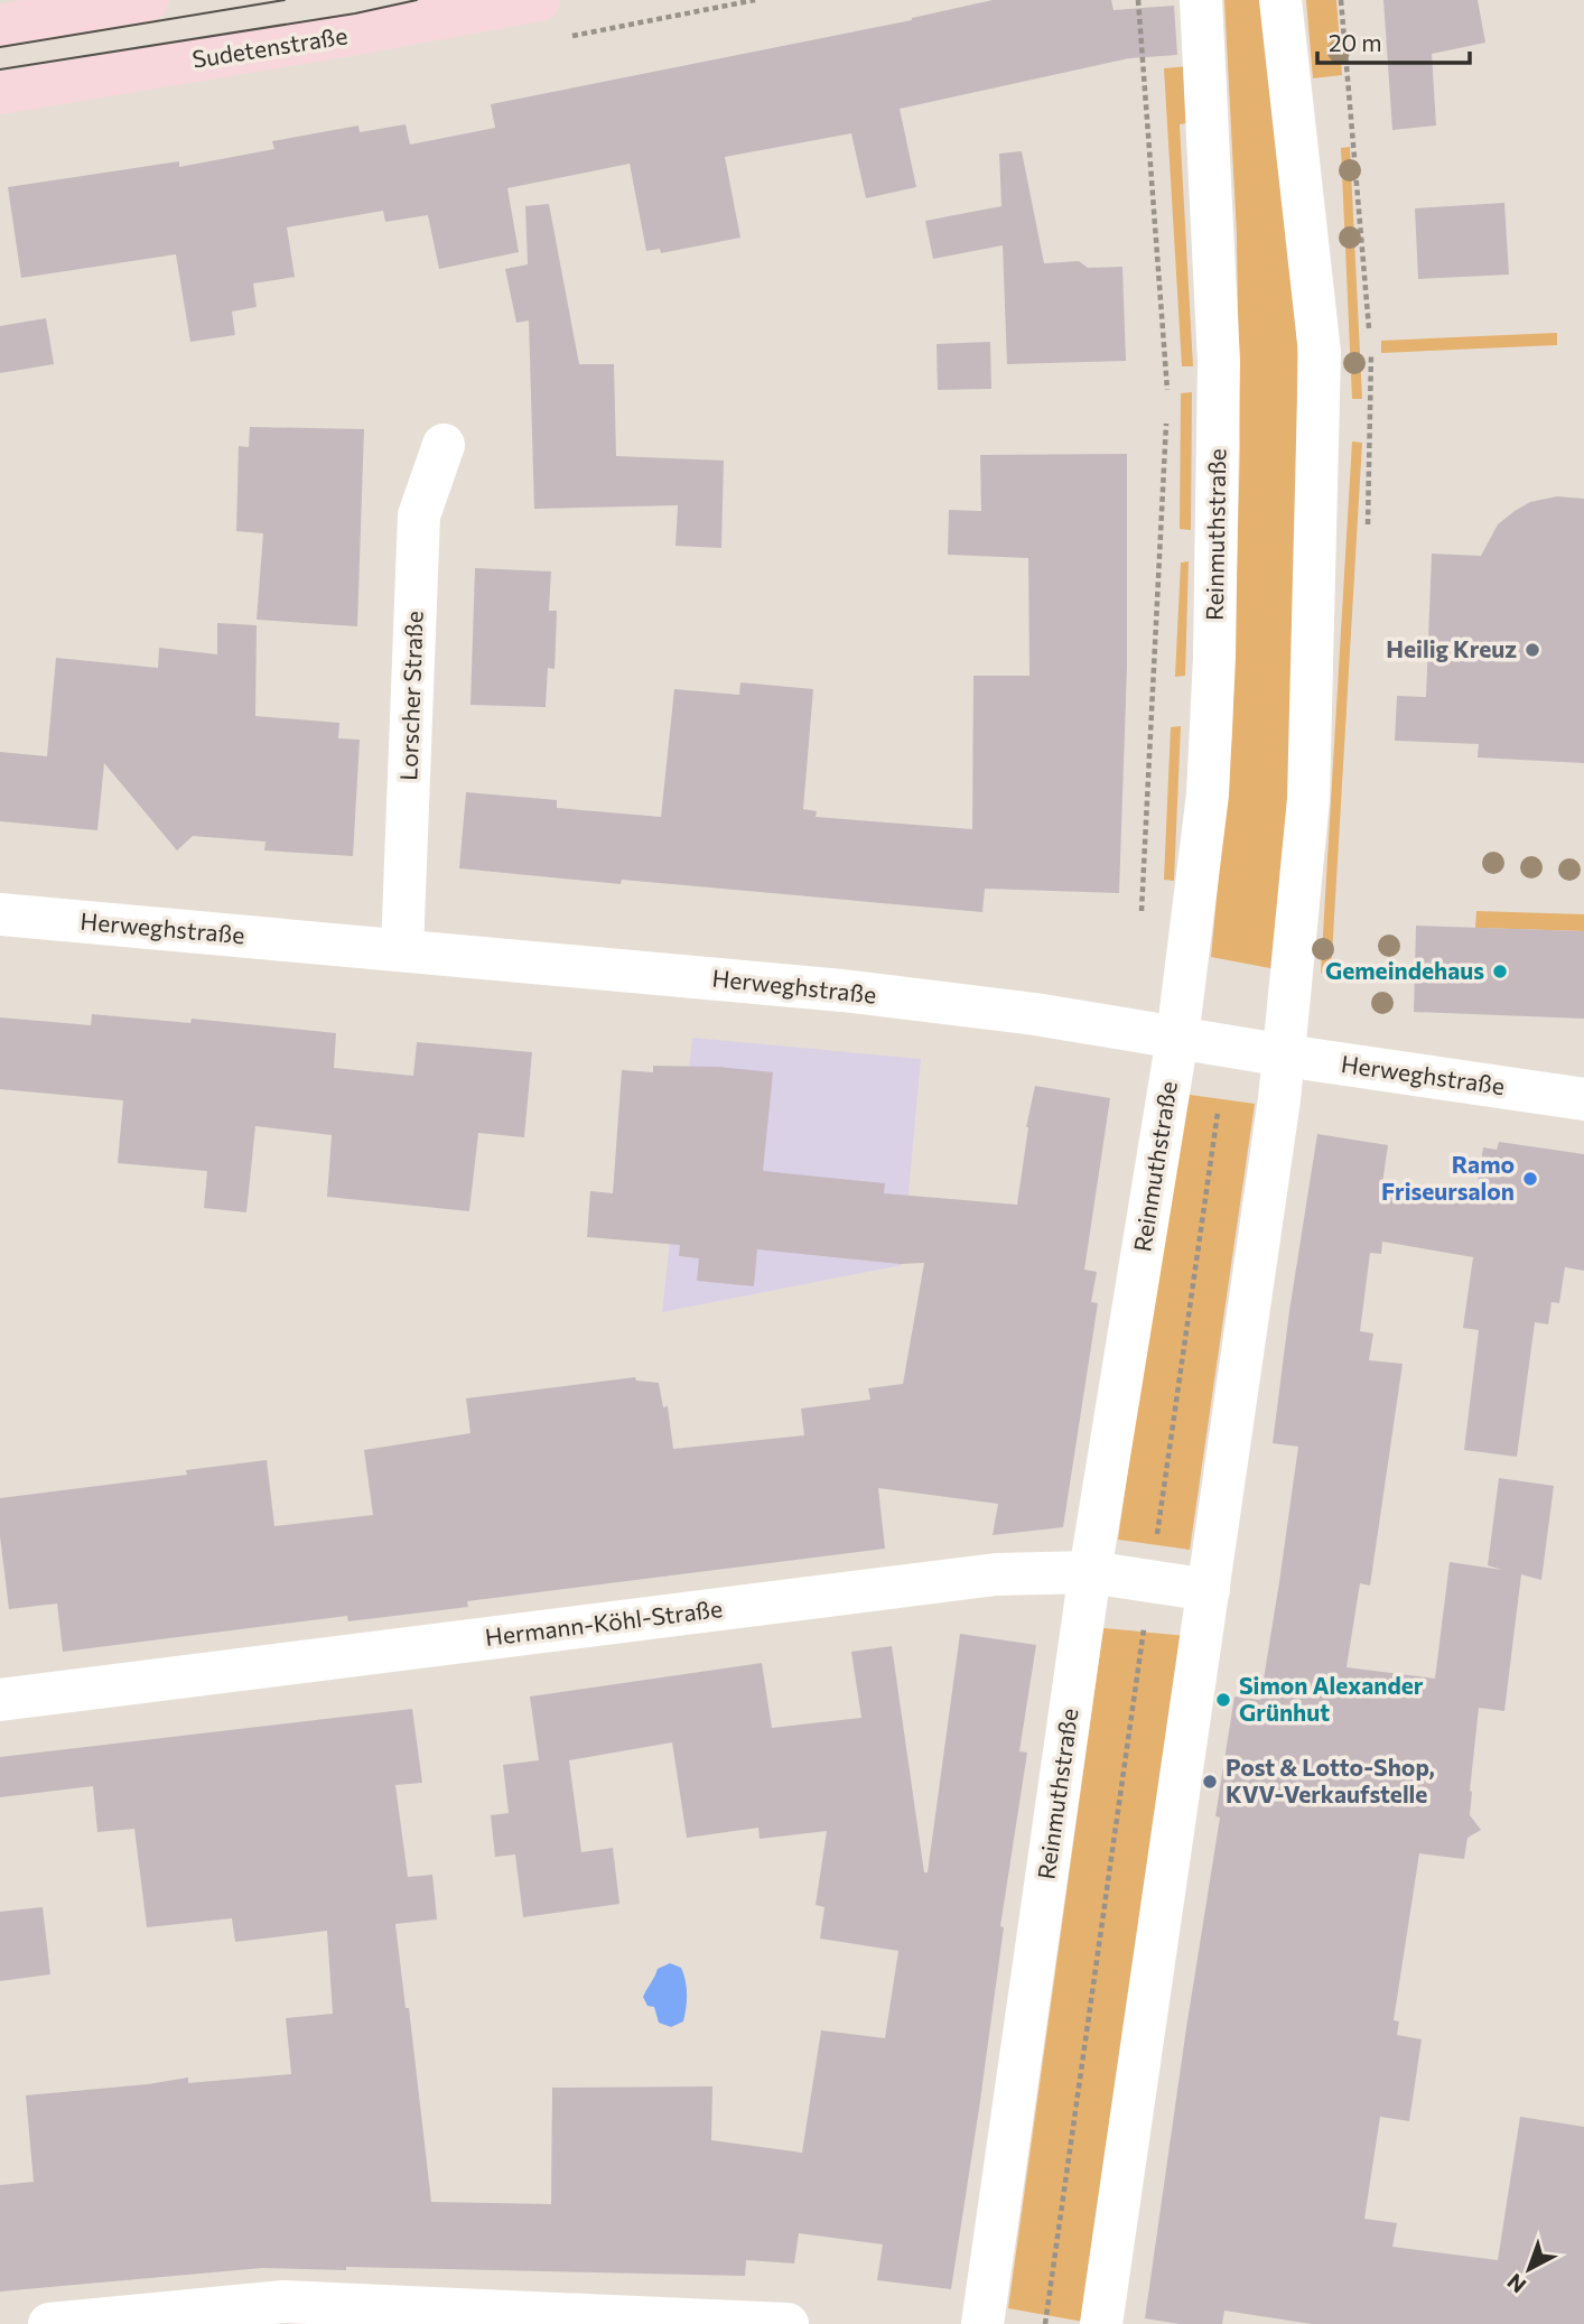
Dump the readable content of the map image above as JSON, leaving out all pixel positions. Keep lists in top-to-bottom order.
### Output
{
  "streets": {
    "main road": ["Sudetenstraße"],
    "street": [
      "Reinmuthstraße",
      "Lorscher Straße",
      "Herweghstraße",
      "Hermann-Köhl-Straße"
    ]
  },
  "crossings": [
    ["Reinmuthstraße", "Herweghstraße"],
    ["Reinmuthstraße", "Hermann-Köhl-Straße"],
    ["Lorscher Straße", "Herweghstraße"]
  ],
  "places": [
    "Heilig Kreuz",
    "Gemeindehaus",
    "Ramo Friseursalon",
    "Simon Alexander Grünhut",
    "Post & Lotto-Shop, KVV-Verkaufstelle"
  ],
  "scale_bar": "20 m",
  "north": "bottom left"
}
